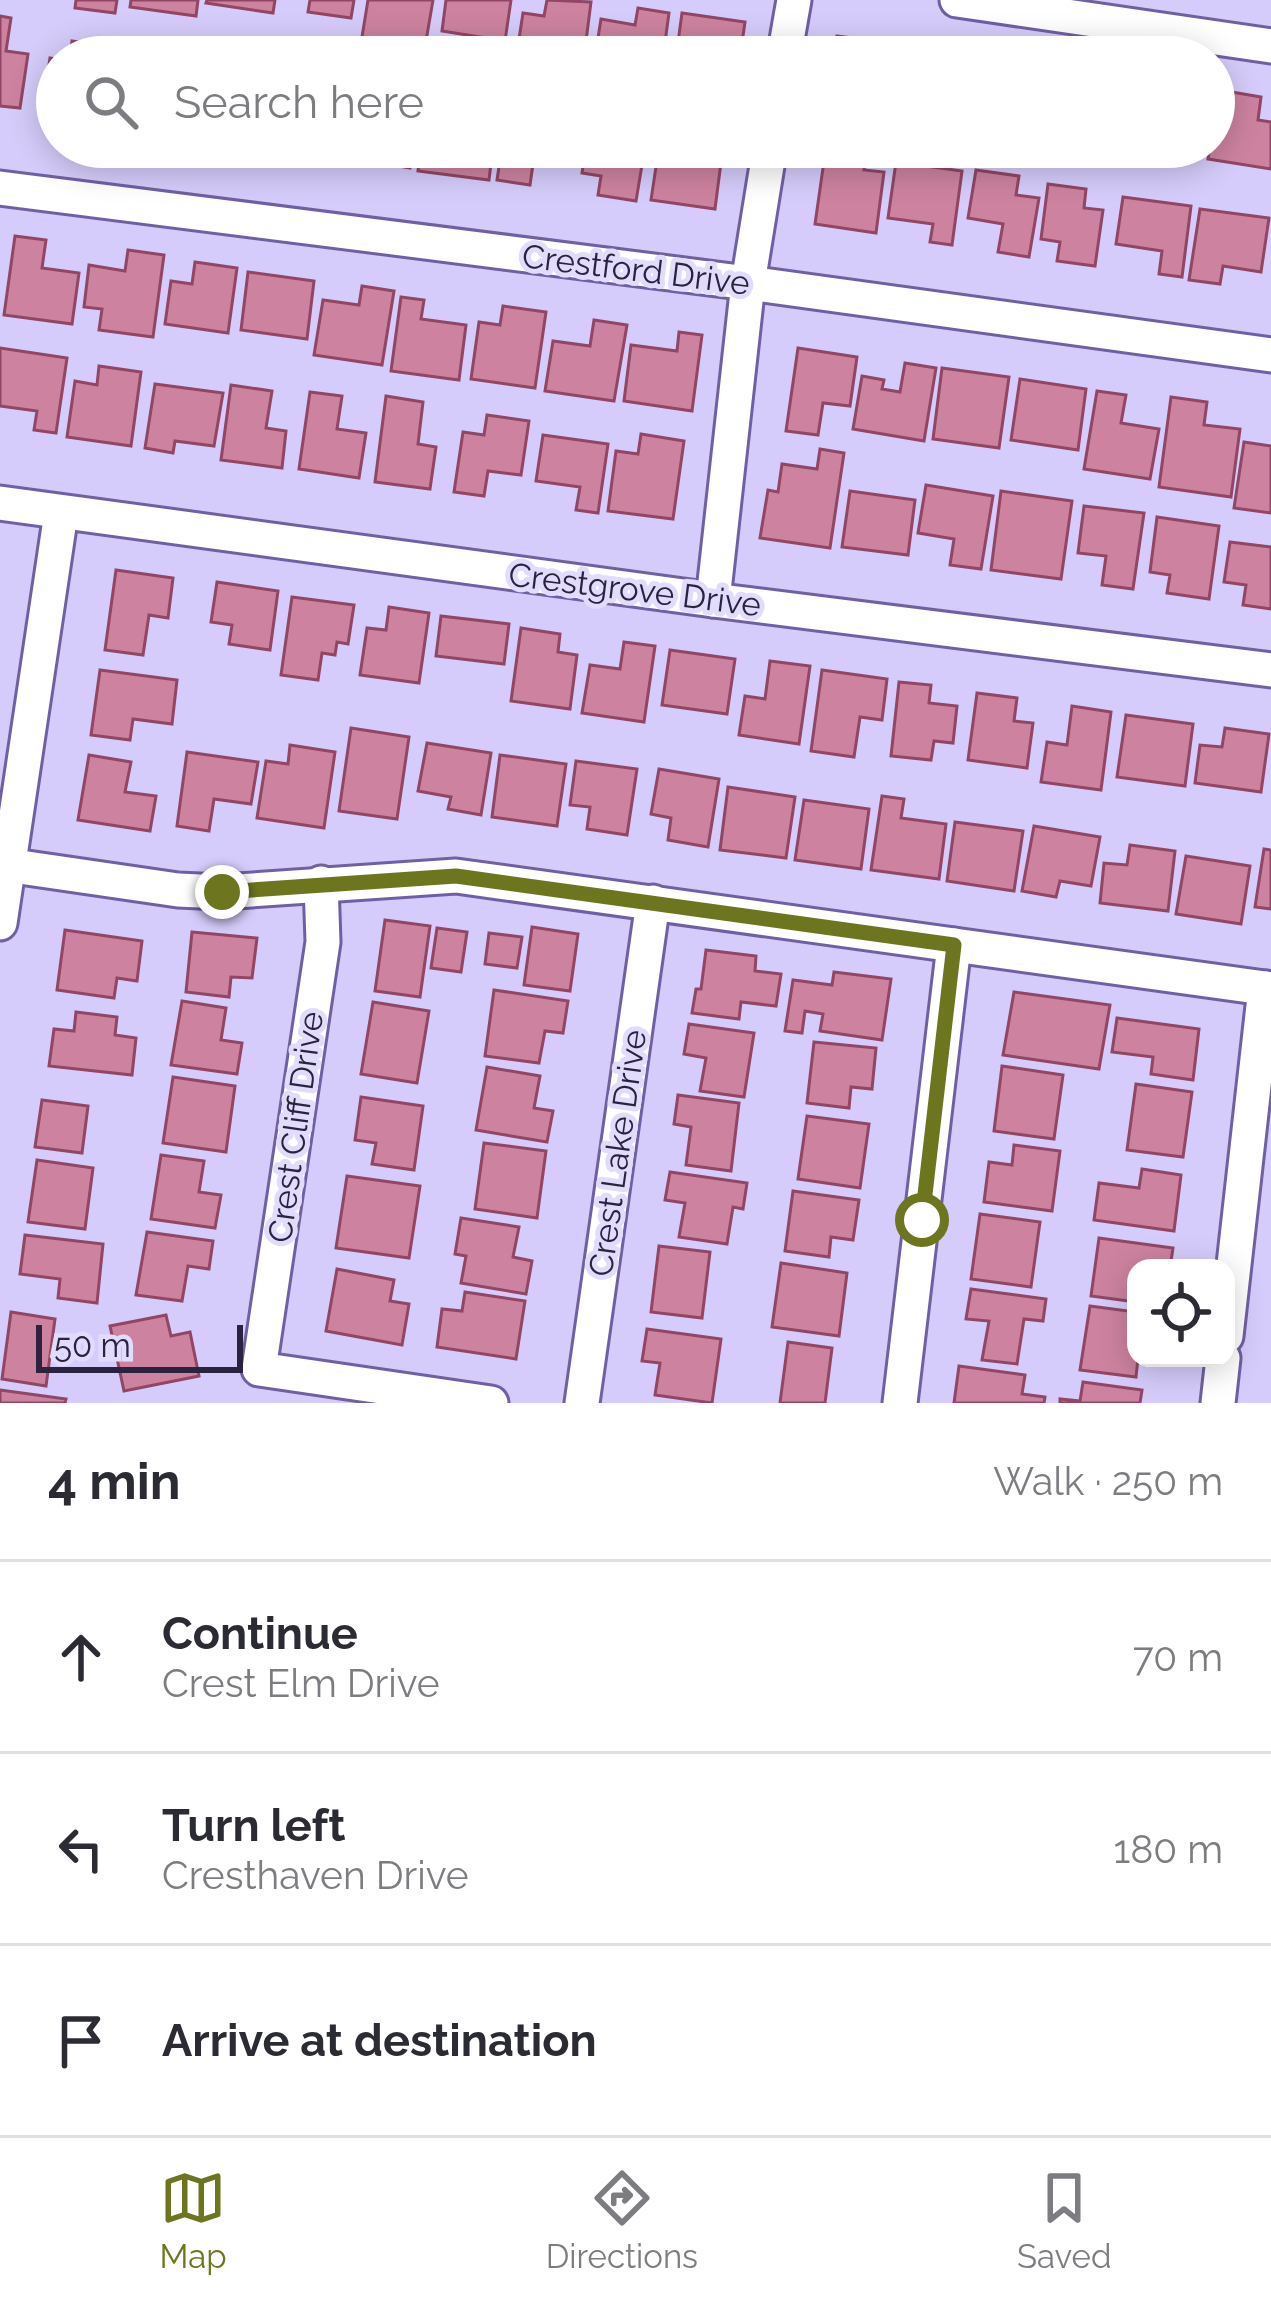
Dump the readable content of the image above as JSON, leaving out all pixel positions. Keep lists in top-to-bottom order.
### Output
{
  "streets": {
    "street": [
      "Crestford Drive",
      "Crestgrove Drive",
      "Crest Cliff Drive",
      "Crest Lake Drive"
    ]
  },
  "scale_bar": "50 m",
  "page": {
    "search": "Search here",
    "scale": "50 m",
    "heading": ["4 min", "Walk · 250 m"],
    "list": [
      ["Continue", "Crest Elm Drive", "70 m"],
      ["Turn left", "Cresthaven Drive", "180 m"],
      "Arrive at destination"
    ],
    "nav": ["Map", "Directions", "Saved"]
  }
}
